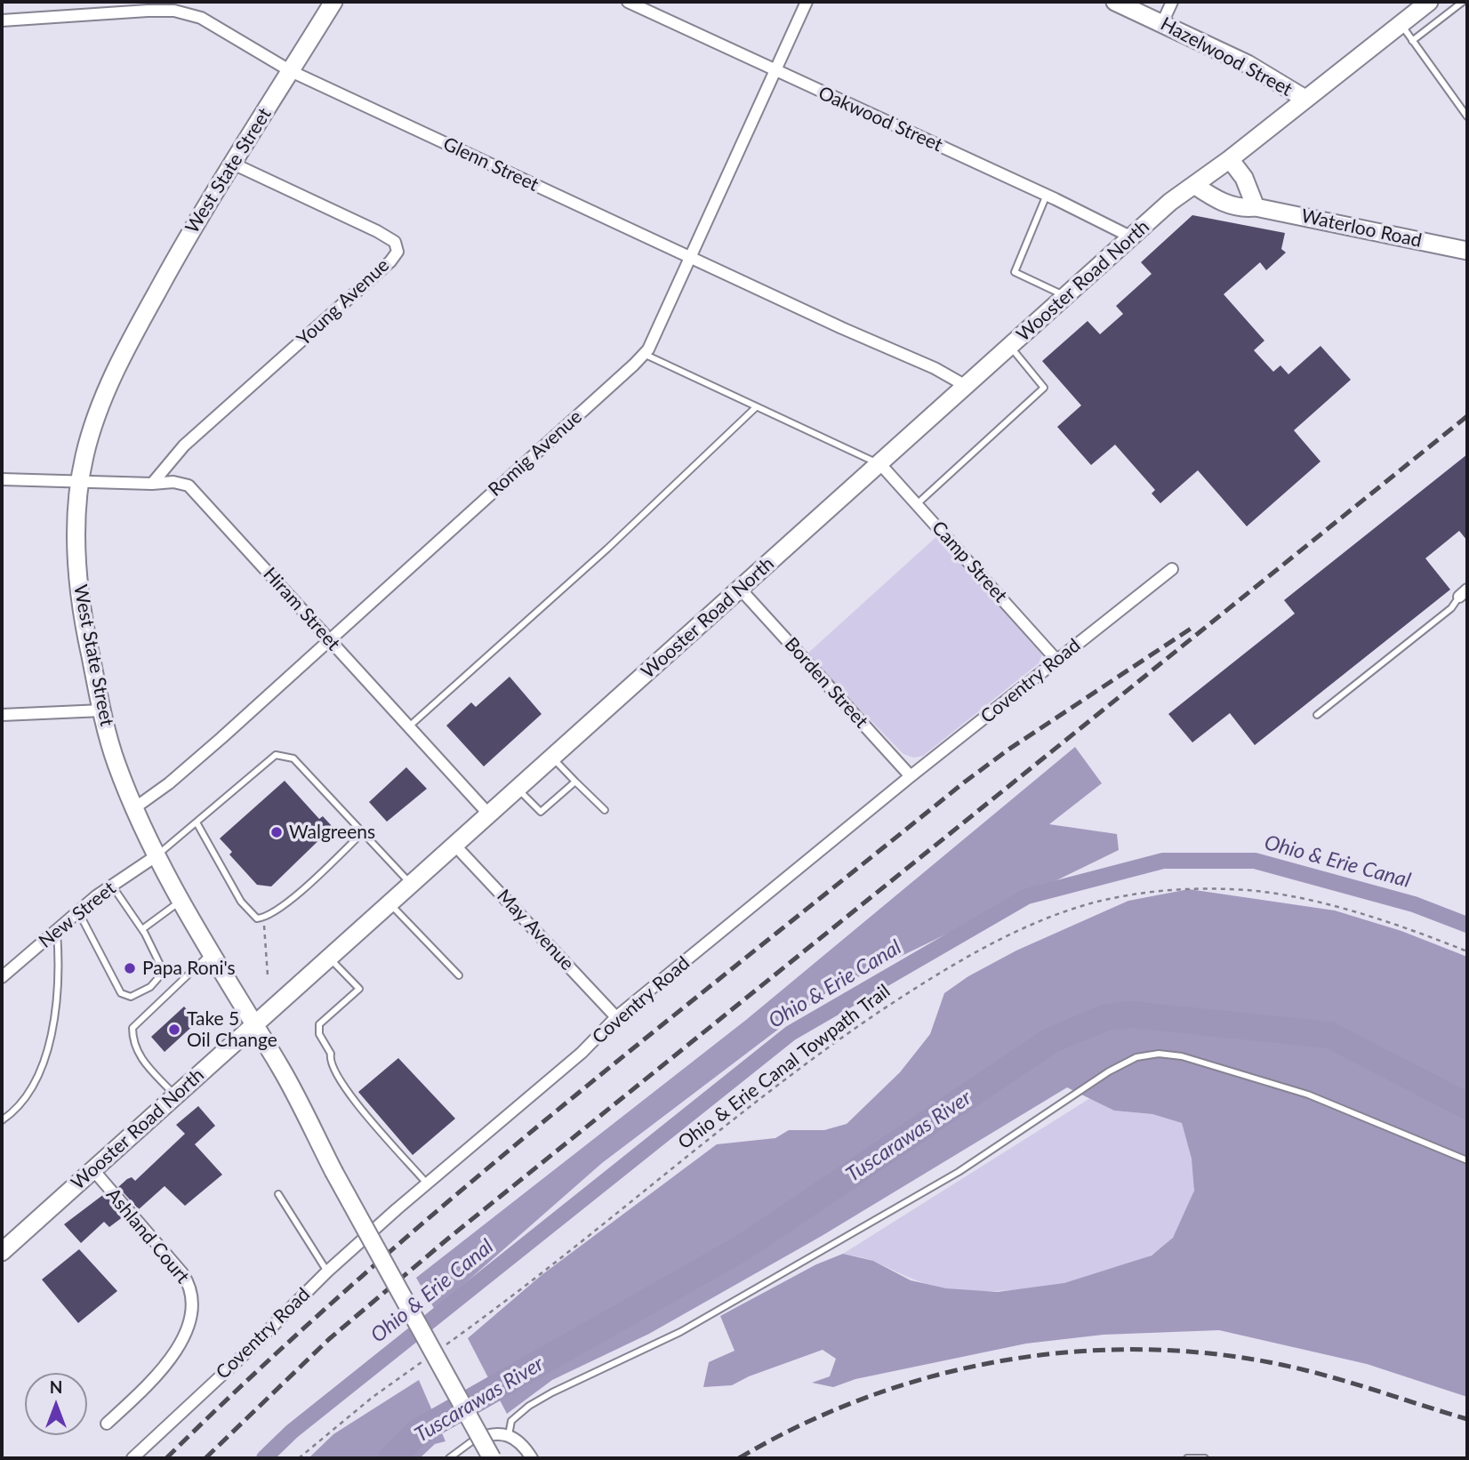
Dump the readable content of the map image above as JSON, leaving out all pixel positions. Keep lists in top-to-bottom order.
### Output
{
  "streets": {
    "main road": [
      "Hazelwood Street",
      "West State Street",
      "Waterloo Road",
      "Wooster Road North"
    ],
    "street": [
      "Oakwood Street",
      "Glenn Street",
      "Young Avenue",
      "Romig Avenue",
      "Camp Street",
      "Hiram Street",
      "Coventry Road",
      "Borden Street",
      "New Street",
      "May Avenue",
      "Ashland Court"
    ],
    "path": ["Ohio & Erie Canal Towpath Trail"]
  },
  "crossings": [
    ["Hazelwood Street", "Wooster Road North"],
    ["Oakwood Street", "Wooster Road North"],
    ["Oakwood Street", "Romig Avenue"],
    ["Glenn Street", "West State Street"],
    ["Glenn Street", "Wooster Road North"],
    ["Glenn Street", "Romig Avenue"],
    ["West State Street", "Wooster Road North"],
    ["West State Street", "Young Avenue"],
    ["West State Street", "Romig Avenue"],
    ["West State Street", "Hiram Street"],
    ["West State Street", "New Street"],
    ["Waterloo Road", "Wooster Road North"],
    ["Wooster Road North", "Camp Street"],
    ["Wooster Road North", "Hiram Street"],
    ["Wooster Road North", "Borden Street"],
    ["Wooster Road North", "May Avenue"],
    ["Wooster Road North", "Ashland Court"],
    ["Young Avenue", "Hiram Street"],
    ["Romig Avenue", "Hiram Street"],
    ["Camp Street", "Coventry Road"],
    ["Coventry Road", "Borden Street"],
    ["Coventry Road", "May Avenue"]
  ],
  "water": ["Ohio & Erie Canal", "Tuscarawas River"],
  "places": ["Walgreens", "Papa Roni's", "Take 5 Oil Change"],
  "north": "top"
}
